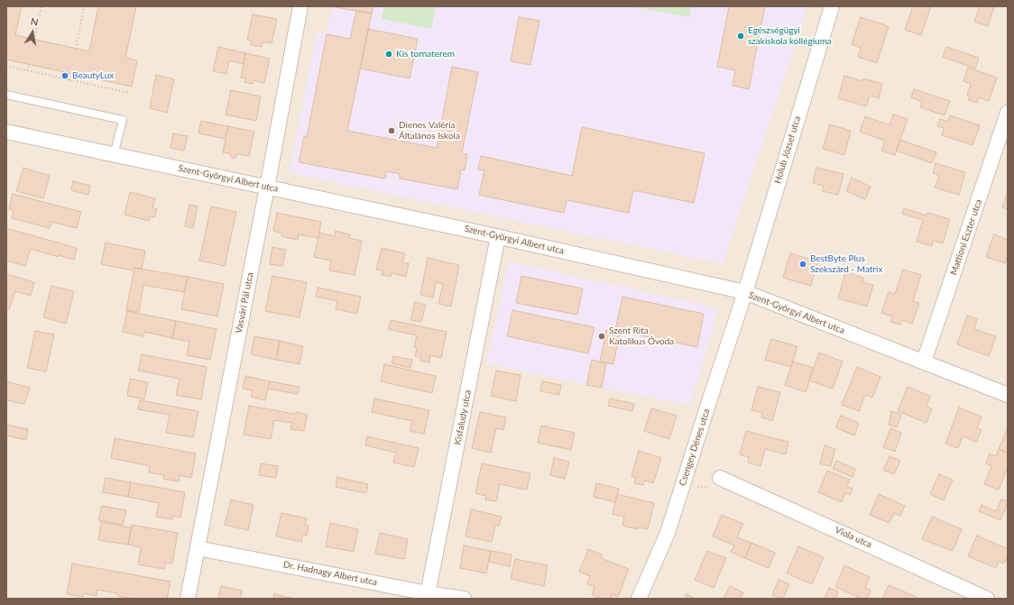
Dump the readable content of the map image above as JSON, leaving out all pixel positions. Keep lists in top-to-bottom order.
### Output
{
  "streets": {
    "street": [
      "Holub József utca",
      "Szent-Györgyi Albert utca",
      "Mattioni Eszter utca",
      "Vasvári Pál utca",
      "Kisfaludy utca",
      "Csengey Dénes utca",
      "Viola utca",
      "Dr. Hadnagy Albert utca"
    ]
  },
  "crossings": [
    ["Holub József utca", "Szent-Györgyi Albert utca"],
    ["Holub József utca", "Csengey Dénes utca"],
    ["Szent-Györgyi Albert utca", "Mattioni Eszter utca"],
    ["Szent-Györgyi Albert utca", "Vasvári Pál utca"],
    ["Szent-Györgyi Albert utca", "Kisfaludy utca"],
    ["Szent-Györgyi Albert utca", "Csengey Dénes utca"],
    ["Vasvári Pál utca", "Dr. Hadnagy Albert utca"],
    ["Kisfaludy utca", "Dr. Hadnagy Albert utca"]
  ],
  "places": [
    "Egészségügyi szakiskola kollégiuma",
    "Kis tornaterem",
    "BeautyLux",
    "Dienes Valéria Általános Iskola",
    "BestByte Plus Szekszárd - Matrix",
    "Szent Rita Katolikus Óvoda"
  ],
  "north": "top"
}
